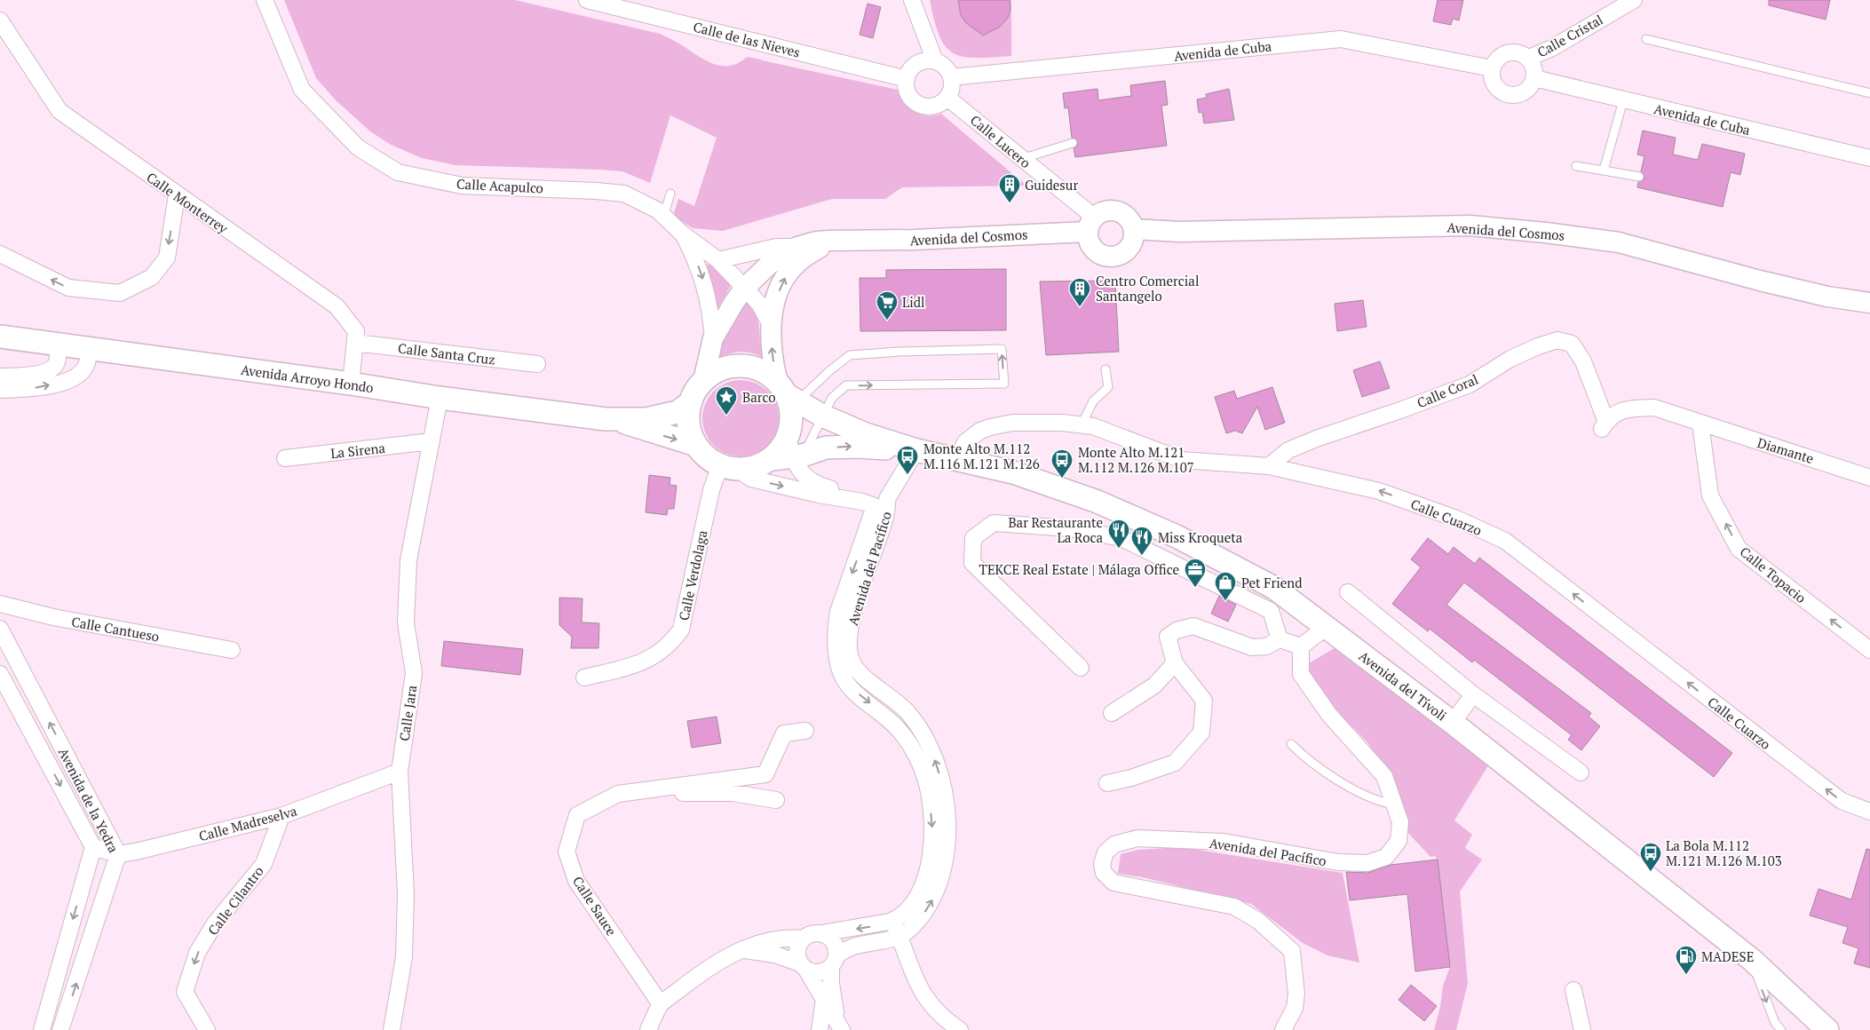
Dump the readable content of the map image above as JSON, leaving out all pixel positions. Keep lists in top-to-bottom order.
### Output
{
  "streets": {
    "main road": ["Avenida Arroyo Hondo", "Avenida del Tívoli"],
    "street": [
      "Calle Cristal",
      "Calle de las Nieves",
      "Avenida de Cuba",
      "Calle Lucero",
      "Calle Acapulco",
      "Calle Monterrey",
      "Avenida del Cosmos",
      "Calle Santa Cruz",
      "Calle Coral",
      "La Sirena",
      "Diamante",
      "Calle Cuarzo",
      "Avenida del Pacífico",
      "Calle Topacio",
      "Calle Verdolaga",
      "Calle Cantueso",
      "Calle Jara",
      "Avenida de la Yedra",
      "Calle Madreselva",
      "Calle Cilantro",
      "Calle Sauce"
    ]
  },
  "crossings": [
    ["Calle Cristal", "Avenida de Cuba"],
    ["Calle de las Nieves", "Avenida de Cuba"],
    ["Calle de las Nieves", "Calle Lucero"],
    ["Avenida de Cuba", "Calle Lucero"],
    ["Calle Lucero", "Avenida del Cosmos"],
    ["Calle Monterrey", "Calle Santa Cruz"],
    ["Calle Monterrey", "Avenida Arroyo Hondo"],
    ["Avenida Arroyo Hondo", "Calle Verdolaga"],
    ["Avenida Arroyo Hondo", "Avenida del Tívoli"],
    ["Avenida Arroyo Hondo", "Calle Jara"],
    ["Calle Coral", "Diamante"],
    ["Calle Coral", "Calle Cuarzo"],
    ["La Sirena", "Calle Jara"],
    ["Diamante", "Calle Topacio"],
    ["Calle Cuarzo", "Avenida del Tívoli"],
    ["Avenida del Pacífico", "Avenida del Tívoli"],
    ["Calle Verdolaga", "Avenida del Tívoli"],
    ["Calle Jara", "Calle Madreselva"],
    ["Avenida de la Yedra", "Calle Madreselva"],
    ["Calle Madreselva", "Calle Cilantro"]
  ],
  "one_way": ["Calle Cuarzo", "Calle Topacio", "Calle Cilantro"],
  "places": {
    "building": ["Guidesur", "Centro Comercial Santangelo"],
    "supermarket": ["Lidl"],
    "place": ["Barco"],
    "bus stop": ["Monte Alto M.112 M.116 M.121 M.126", "Monte Alto M.121 M.112 M.126 M.107", "La Bola M.112 M.121 M.126 M.103"],
    "restaurant": ["Bar Restaurante La Roca", "Miss Kroqueta"],
    "office": ["TEKCE Real Estate | Málaga Office"],
    "shop": ["Pet Friend"],
    "fuel station": ["MADESE"]
  }
}
